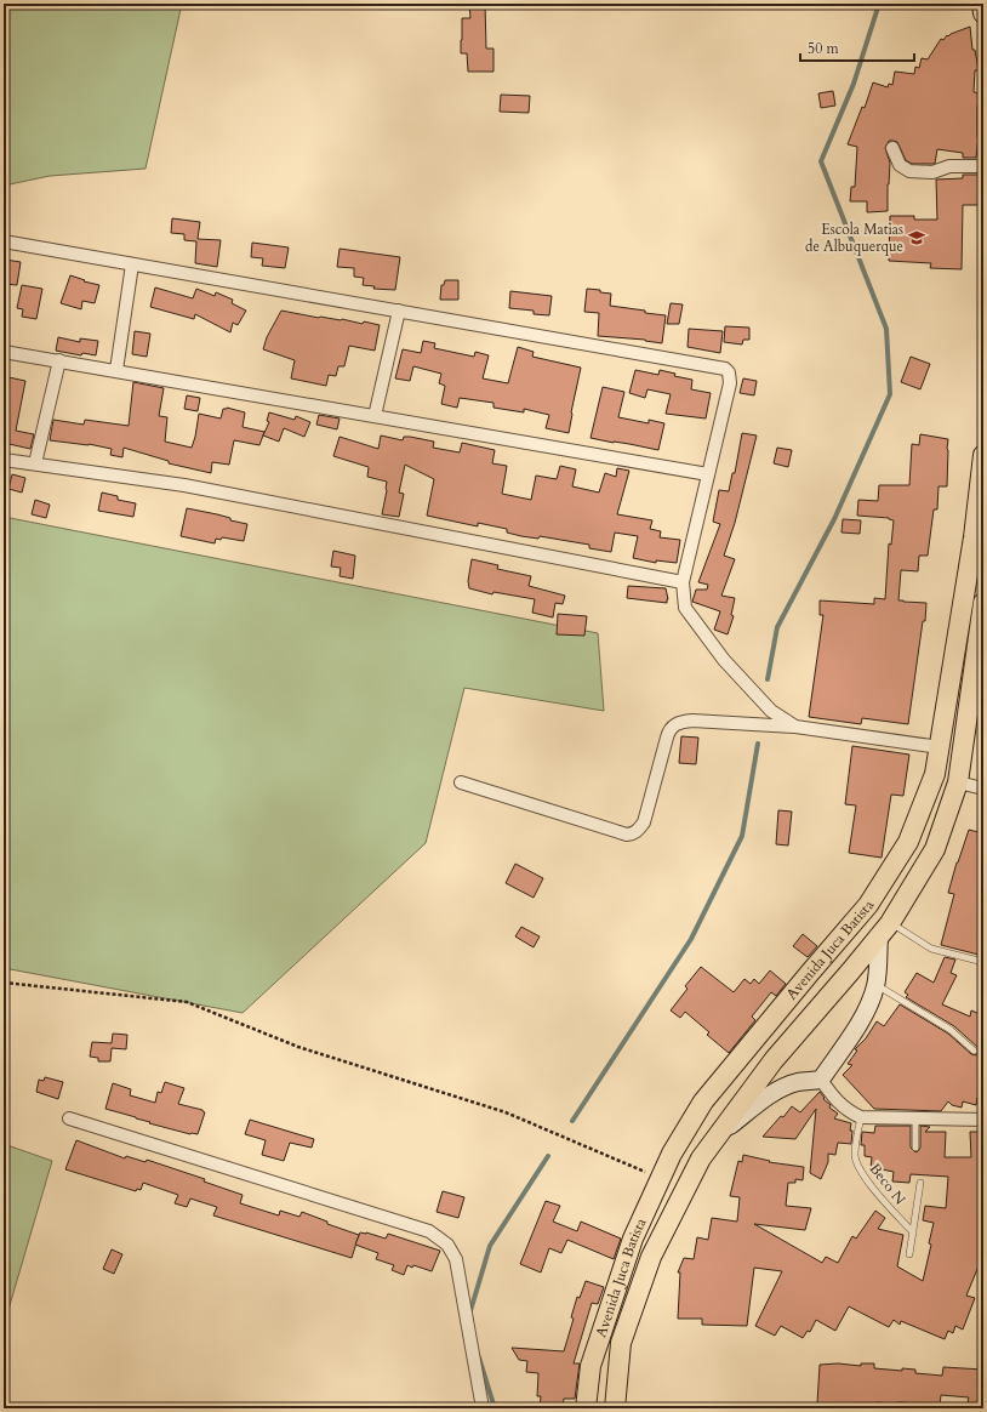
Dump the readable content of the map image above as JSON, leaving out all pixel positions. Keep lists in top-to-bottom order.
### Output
{
  "streets": {
    "main road": ["Avenida Juca Batista"],
    "lane": ["Beco N"]
  },
  "places": {
    "school or university": ["Escola Matias de Albuquerque"]
  },
  "scale_bar": "50 m"
}
